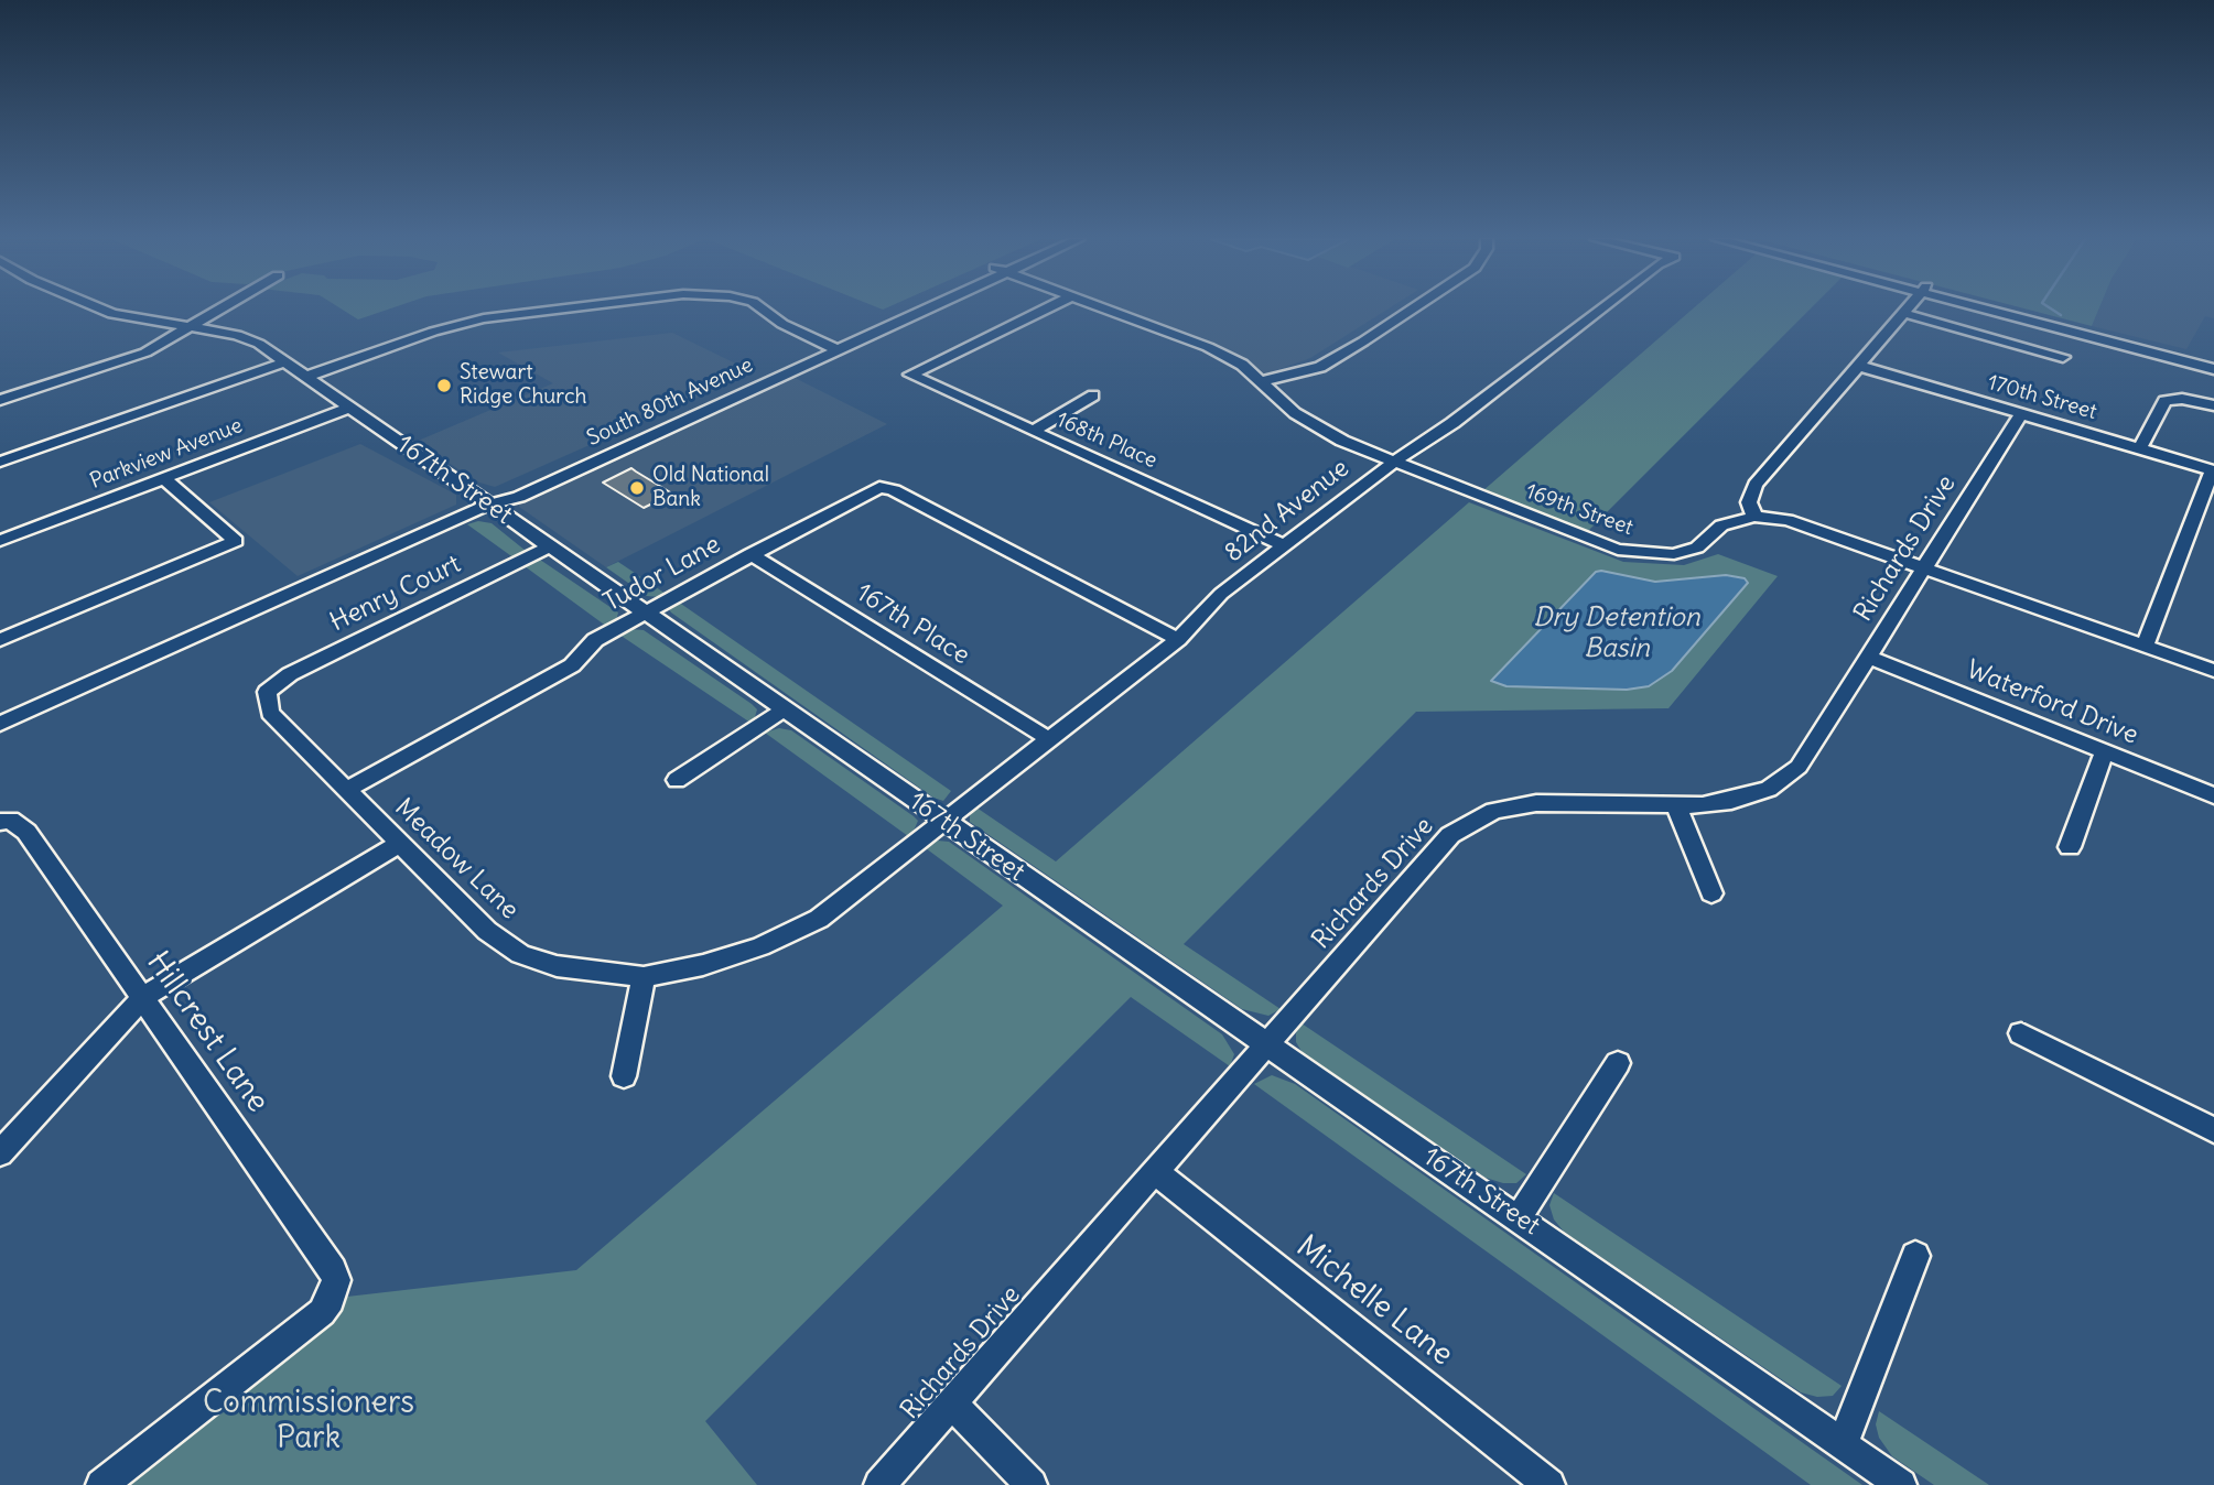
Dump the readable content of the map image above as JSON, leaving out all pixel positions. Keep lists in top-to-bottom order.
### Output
{
  "streets": {
    "street": [
      "170th Street",
      "South 80th Avenue",
      "168th Place",
      "Parkview Avenue",
      "167th Street",
      "169th Street",
      "82nd Avenue",
      "Richards Drive",
      "Tudor Lane",
      "Henry Court",
      "167th Place",
      "Waterford Drive",
      "Meadow Lane",
      "Hillcrest Lane",
      "Michelle Lane"
    ]
  },
  "crossings": [
    ["170th Street", "Richards Drive"],
    ["South 80th Avenue", "167th Street"],
    ["168th Place", "82nd Avenue"],
    ["Parkview Avenue", "167th Street"],
    ["167th Street", "82nd Avenue"],
    ["167th Street", "Richards Drive"],
    ["167th Street", "Tudor Lane"],
    ["167th Street", "Henry Court"],
    ["167th Street", "Meadow Lane"],
    ["169th Street", "82nd Avenue"],
    ["169th Street", "Richards Drive"],
    ["82nd Avenue", "Tudor Lane"],
    ["82nd Avenue", "167th Place"],
    ["82nd Avenue", "Meadow Lane"],
    ["Richards Drive", "Waterford Drive"],
    ["Richards Drive", "Michelle Lane"],
    ["Tudor Lane", "167th Place"],
    ["Tudor Lane", "Meadow Lane"],
    ["Henry Court", "Meadow Lane"]
  ],
  "water": ["Dry Detention Basin"],
  "parks": ["Commissioners Park"],
  "places": ["Stewart Ridge Church", "Old National Bank"]
}
